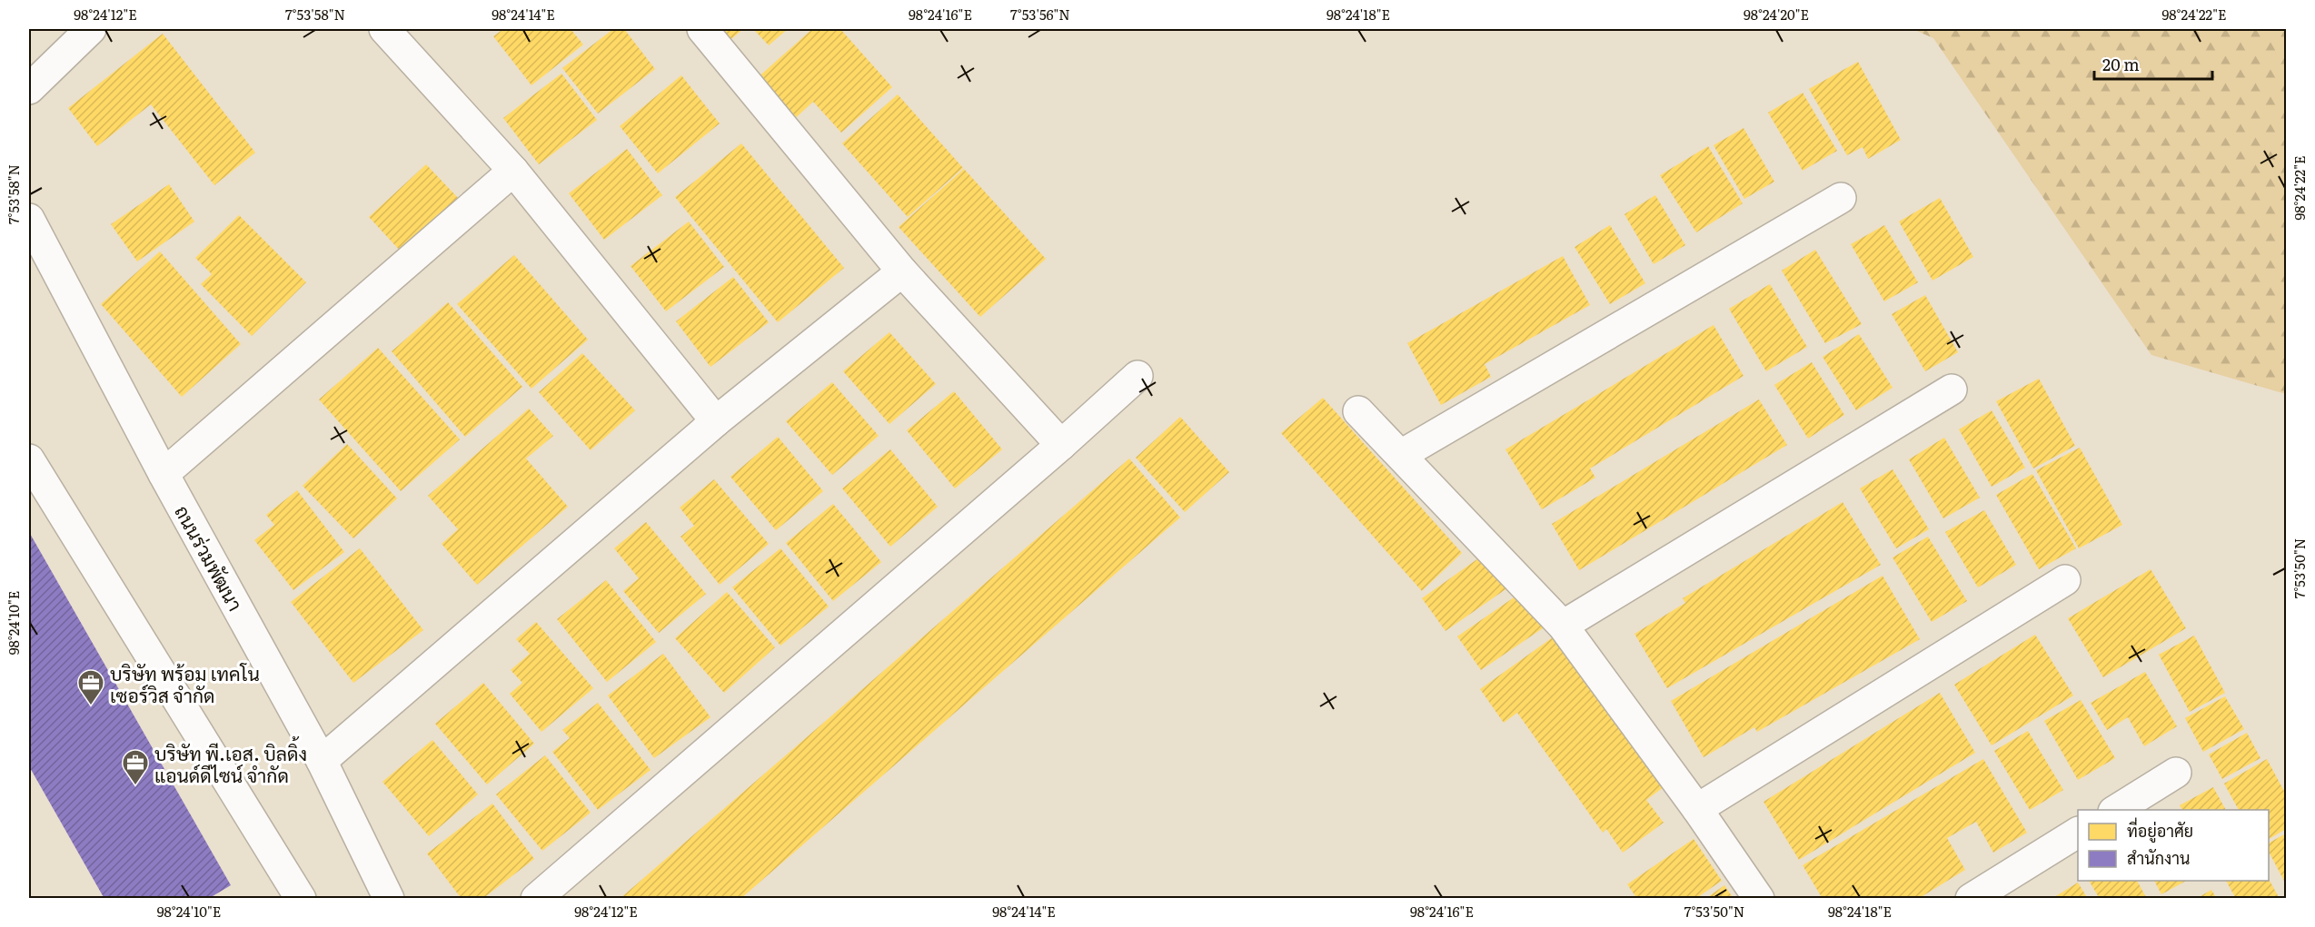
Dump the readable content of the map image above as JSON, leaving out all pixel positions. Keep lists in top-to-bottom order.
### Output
{
  "streets": {
    "street": ["ถนนร่วมพัฒนา"]
  },
  "places": {
    "office": ["บริษัท พร้อม เทคโน เซอร์วิส จำกัด", "บริษัท พี.เอส. บิลดิ้ง แอนด์ดีไซน์ จำกัด"]
  },
  "legend": ["ที่อยู่อาศัย", "สำนักงาน"],
  "scale_bar": "20 m",
  "coordinates": [
    "98°24'12\"E",
    "7°53'58\"N",
    "98°24'14\"E",
    "98°24'16\"E",
    "7°53'56\"N",
    "98°24'18\"E",
    "98°24'20\"E",
    "98°24'22\"E",
    "7°53'50\"N",
    "98°24'10\"E"
  ]
}
